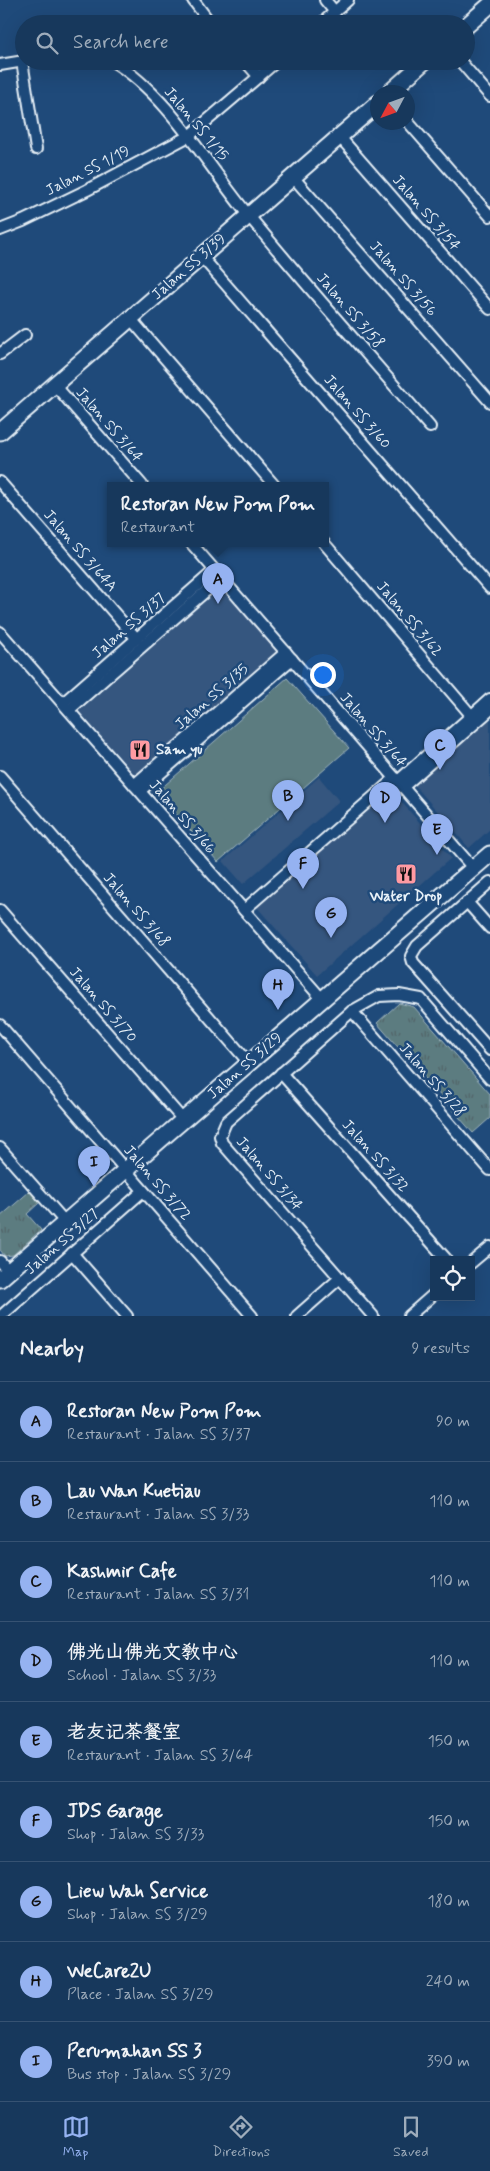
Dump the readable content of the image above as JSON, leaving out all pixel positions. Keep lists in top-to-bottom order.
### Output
{
  "streets": {
    "street": [
      "Jalan SS 1/15",
      "Jalan SS 1/19",
      "Jalan SS 3/54",
      "Jalan SS 3/39",
      "Jalan SS 3/56",
      "Jalan SS 3/58",
      "Jalan SS 3/60",
      "Jalan SS 3/64",
      "Jalan SS 3/64A",
      "Jalan SS 3/62",
      "Jalan SS 3/37",
      "Jalan SS 3/35",
      "Jalan SS 3/66",
      "Jalan SS 3/68",
      "Jalan SS 3/70",
      "Jalan SS 3/29",
      "Jalan SS 3/28",
      "Jalan SS 3/32",
      "Jalan SS 3/34",
      "Jalan SS 3/72",
      "Jalan SS 3/27"
    ]
  },
  "crossings": [
    ["Jalan SS 1/15", "Jalan SS 1/19"],
    ["Jalan SS 1/15", "Jalan SS 3/39"],
    ["Jalan SS 1/15", "Jalan SS 3/58"],
    ["Jalan SS 3/54", "Jalan SS 3/39"],
    ["Jalan SS 3/39", "Jalan SS 3/56"],
    ["Jalan SS 3/39", "Jalan SS 3/58"],
    ["Jalan SS 3/39", "Jalan SS 3/60"],
    ["Jalan SS 3/39", "Jalan SS 3/64"],
    ["Jalan SS 3/64", "Jalan SS 3/37"],
    ["Jalan SS 3/64", "Jalan SS 3/35"],
    ["Jalan SS 3/64", "Jalan SS 3/29"],
    ["Jalan SS 3/64A", "Jalan SS 3/37"],
    ["Jalan SS 3/37", "Jalan SS 3/66"],
    ["Jalan SS 3/35", "Jalan SS 3/66"],
    ["Jalan SS 3/66", "Jalan SS 3/29"],
    ["Jalan SS 3/68", "Jalan SS 3/29"],
    ["Jalan SS 3/70", "Jalan SS 3/29"],
    ["Jalan SS 3/29", "Jalan SS 3/72"],
    ["Jalan SS 3/28", "Jalan SS 3/34"],
    ["Jalan SS 3/32", "Jalan SS 3/34"],
    ["Jalan SS 3/72", "Jalan SS 3/27"]
  ],
  "places": {
    "restaurant": ["Sam yu", "Water Drop"]
  },
  "north": "bottom left",
  "page": {
    "search": "Search here",
    "popup": ["Restoran New Pom Pom", "Restaurant"],
    "pins": [
      "A",
      "C",
      "B",
      "D",
      "E",
      "F",
      "G",
      "H",
      "I"
    ],
    "heading": ["Nearby", "9 results"],
    "list": [
      {
        "mark": "A",
        "name": "Restoran New Pom Pom",
        "note": "Restaurant · Jalan SS 3/37",
        "value": "90 m"
      },
      {
        "mark": "B",
        "name": "Lau Wan Kuetiau",
        "note": "Restaurant · Jalan SS 3/33",
        "value": "110 m"
      },
      {
        "mark": "C",
        "name": "Kashmir Cafe",
        "note": "Restaurant · Jalan SS 3/31",
        "value": "110 m"
      },
      {
        "mark": "D",
        "name": "佛光山佛光文教中心",
        "note": "School · Jalan SS 3/33",
        "value": "110 m"
      },
      {
        "mark": "E",
        "name": "老友记茶餐室",
        "note": "Restaurant · Jalan SS 3/64",
        "value": "150 m"
      },
      {
        "mark": "F",
        "name": "JDS Garage",
        "note": "Shop · Jalan SS 3/33",
        "value": "150 m"
      },
      {
        "mark": "G",
        "name": "Liew Wah Service",
        "note": "Shop · Jalan SS 3/29",
        "value": "180 m"
      },
      {
        "mark": "H",
        "name": "WeCare2U",
        "note": "Place · Jalan SS 3/29",
        "value": "240 m"
      },
      {
        "mark": "I",
        "name": "Perumahan SS 3",
        "note": "Bus stop · Jalan SS 3/29",
        "value": "390 m"
      }
    ],
    "nav": ["Map", "Directions", "Saved"]
  }
}
